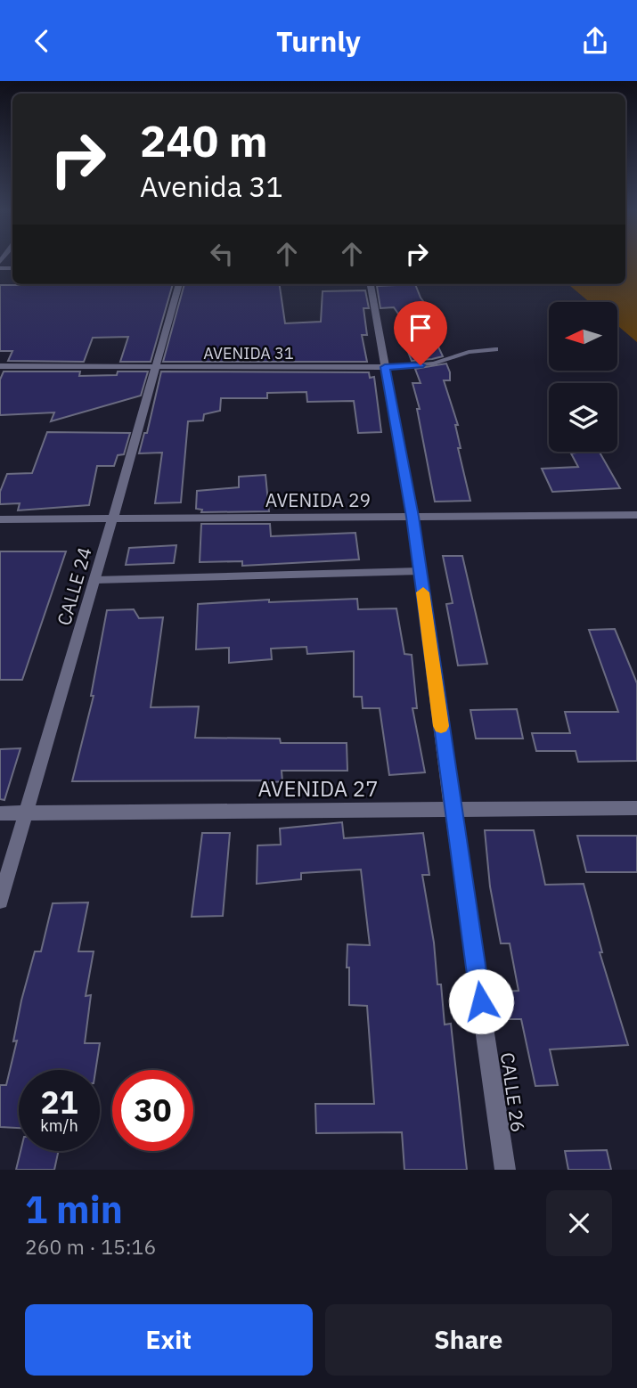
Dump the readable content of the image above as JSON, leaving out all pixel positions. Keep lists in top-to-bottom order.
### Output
{
  "streets": {
    "street": [
      "AVENIDA 31",
      "AVENIDA 29",
      "CALLE 24",
      "AVENIDA 27",
      "CALLE 26"
    ]
  },
  "crossings": [
    ["AVENIDA 31", "CALLE 24"],
    ["AVENIDA 31", "CALLE 26"],
    ["AVENIDA 29", "CALLE 24"],
    ["AVENIDA 29", "CALLE 26"],
    ["CALLE 24", "AVENIDA 27"],
    ["AVENIDA 27", "CALLE 26"]
  ],
  "north": "left",
  "page": {
    "header": "Turnly",
    "turn": ["240 m", "Avenida 31"],
    "speed": "21 km/h",
    "limit": "30",
    "heading": ["1 min", "260 m · 15:16"],
    "buttons": ["Exit", "Share"]
  }
}
